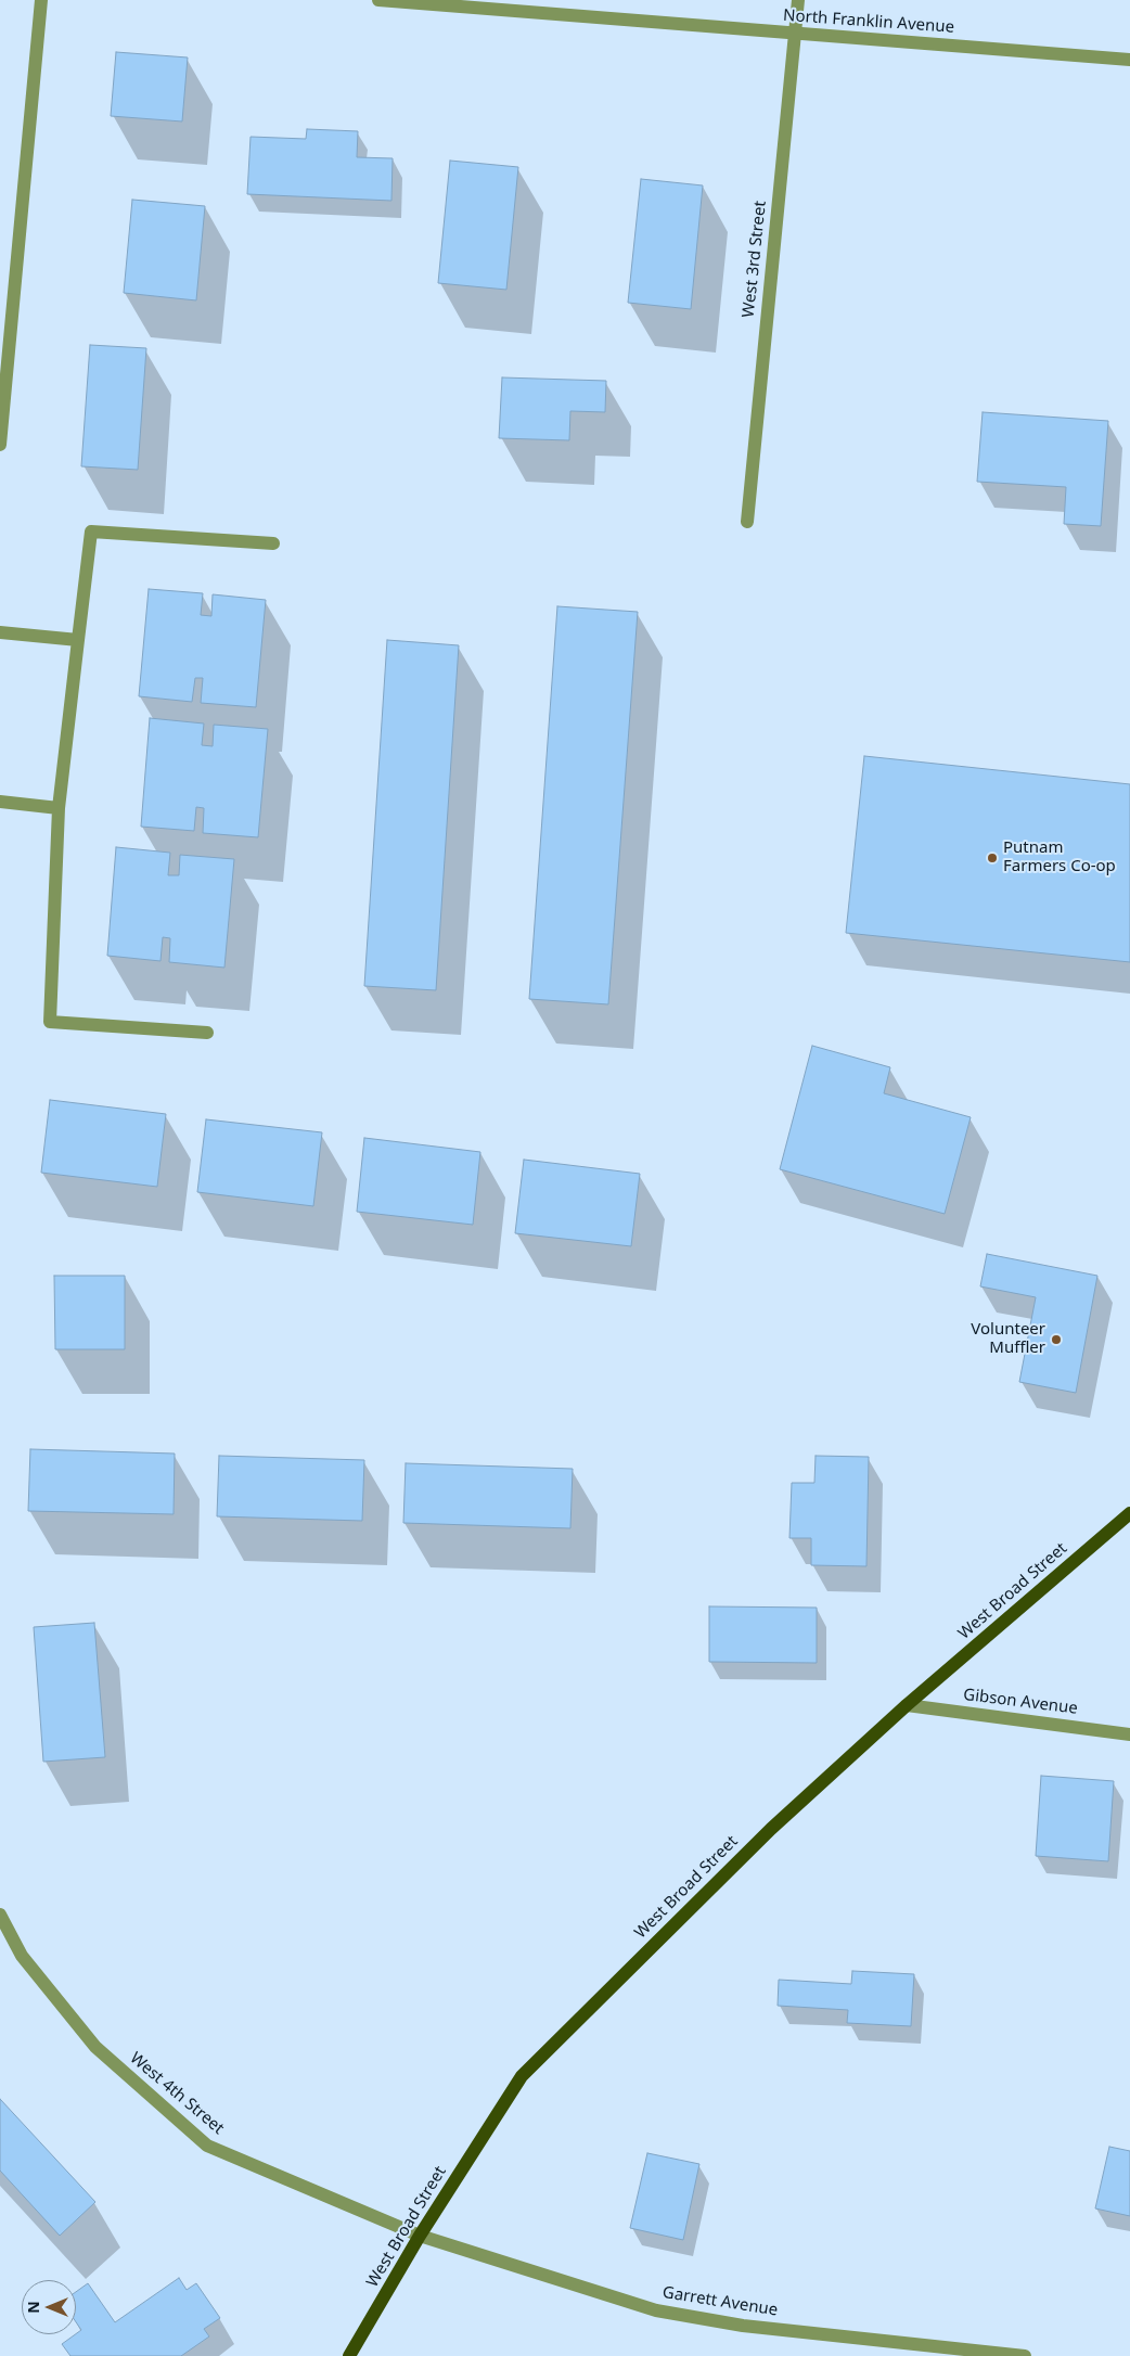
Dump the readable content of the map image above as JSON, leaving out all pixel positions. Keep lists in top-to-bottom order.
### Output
{
  "streets": {
    "main road": ["West Broad Street"],
    "street": [
      "North Franklin Avenue",
      "West 3rd Street",
      "Gibson Avenue",
      "West 4th Street",
      "Garrett Avenue"
    ]
  },
  "crossings": [
    ["North Franklin Avenue", "West 3rd Street"],
    ["West Broad Street", "Gibson Avenue"],
    ["West Broad Street", "West 4th Street"],
    ["West Broad Street", "Garrett Avenue"],
    ["West 4th Street", "Garrett Avenue"]
  ],
  "places": ["Putnam Farmers Co-op", "Volunteer Muffler"],
  "north": "left"
}
